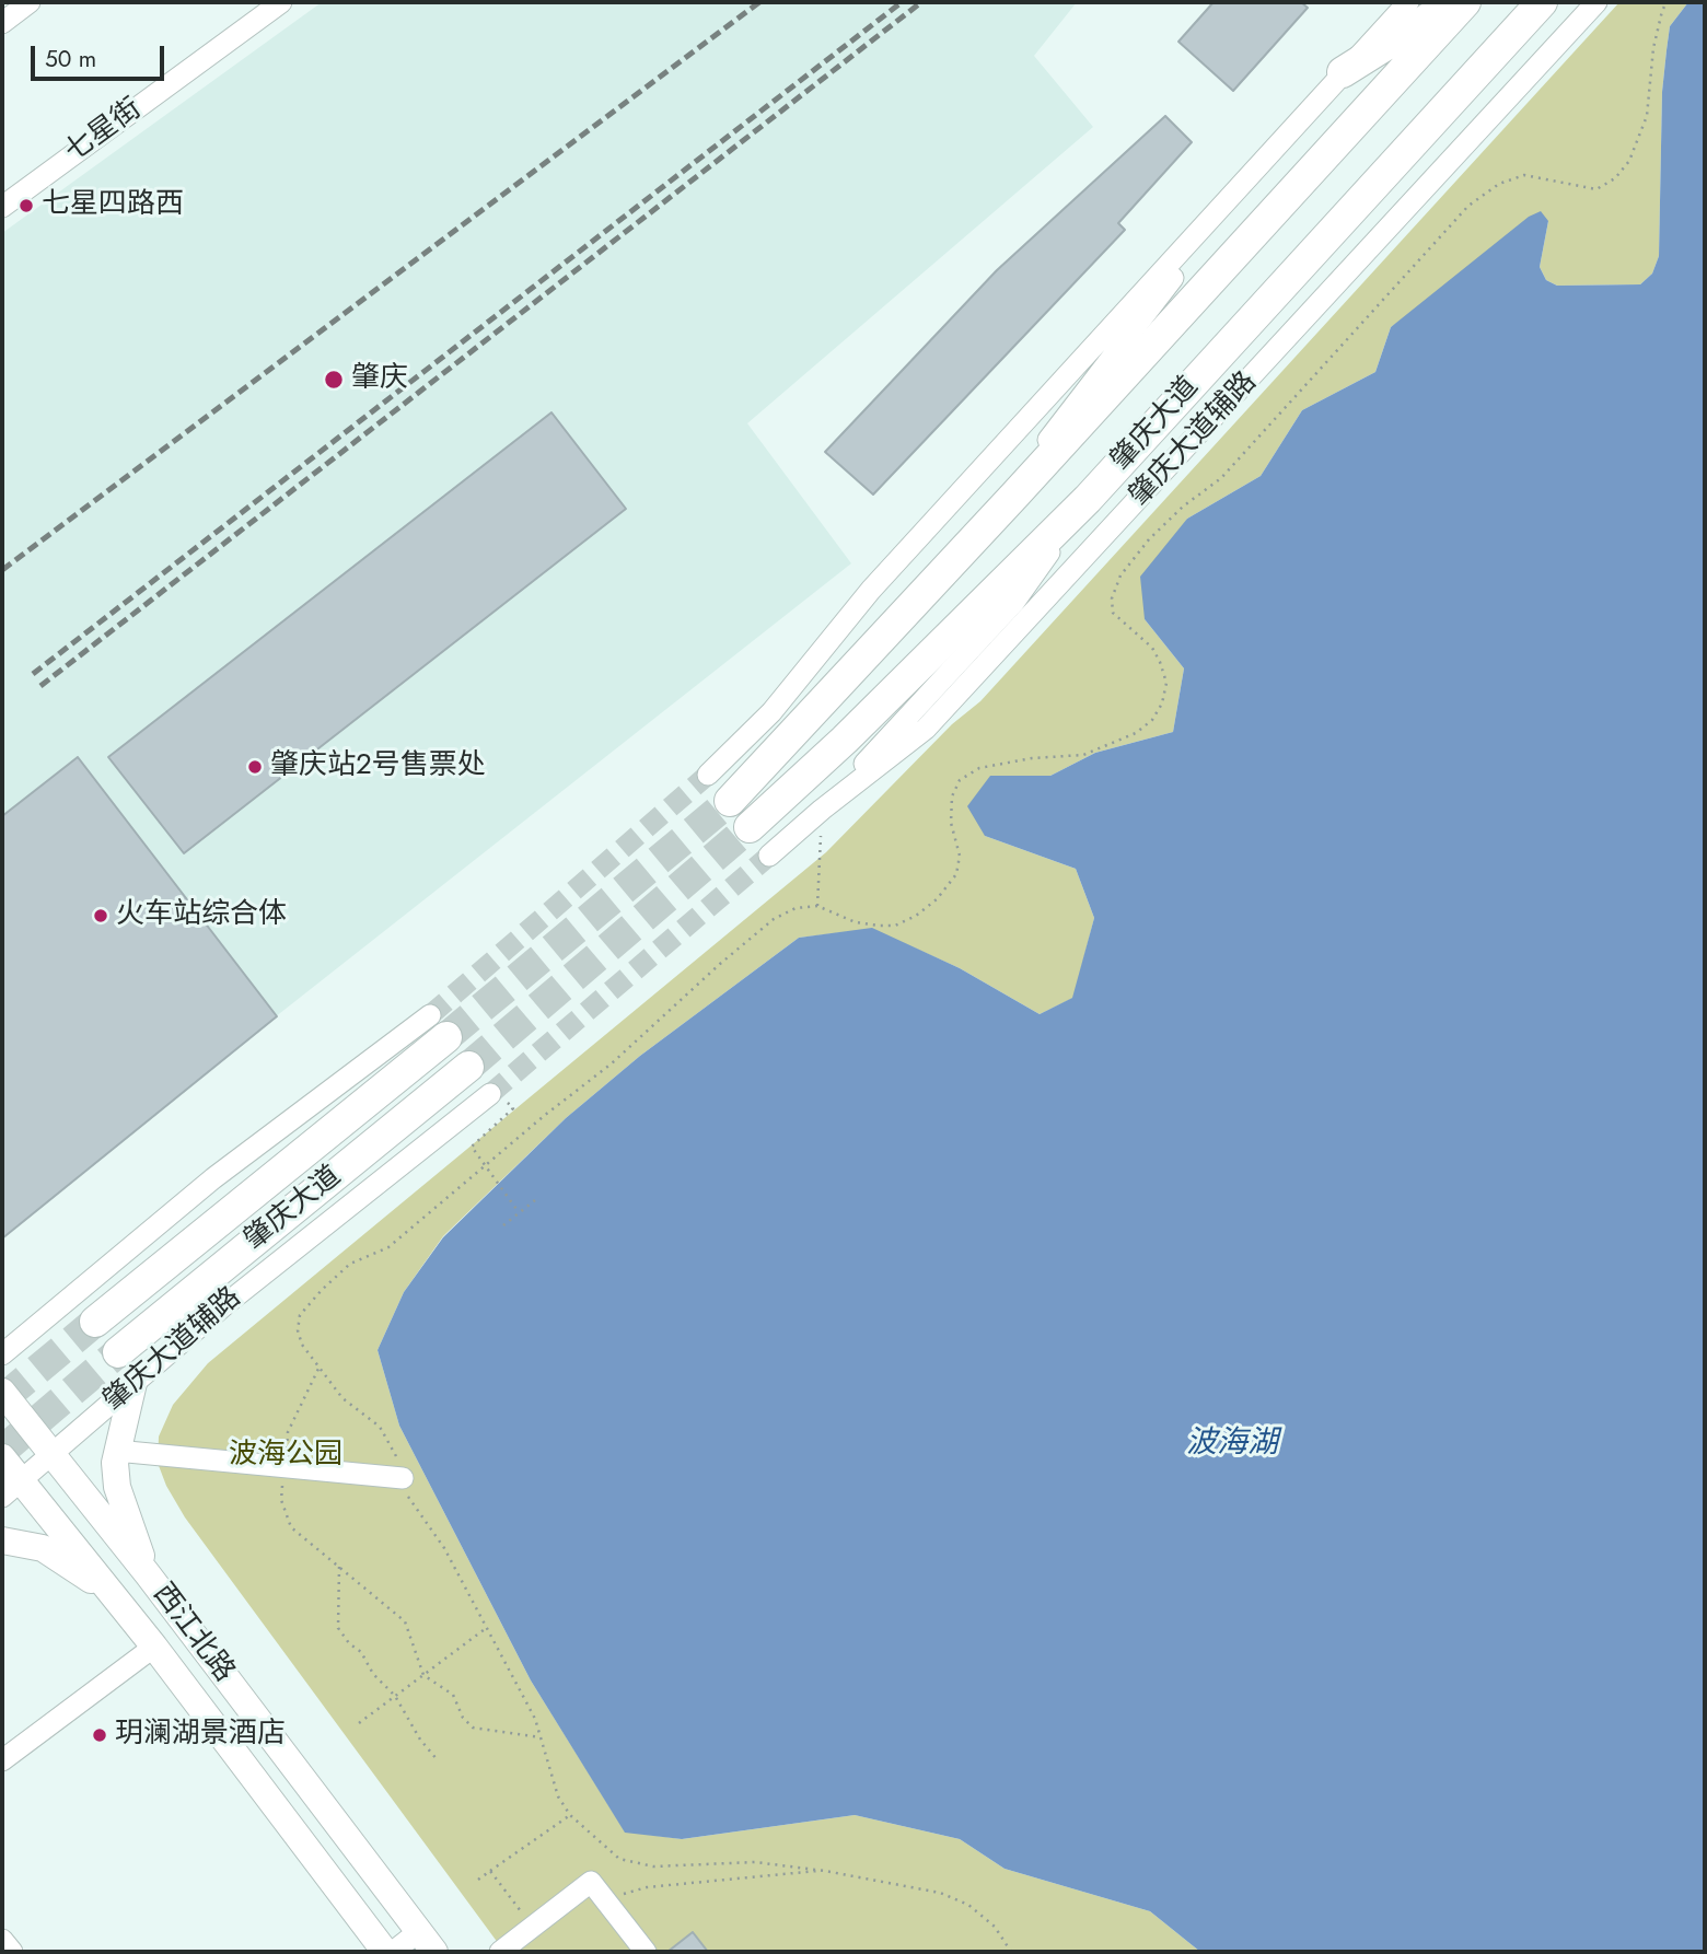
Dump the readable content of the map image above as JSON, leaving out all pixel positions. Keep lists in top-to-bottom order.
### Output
{
  "streets": {
    "highway": ["肇庆大道"],
    "main road": ["西江北路"],
    "street": ["七星街", "肇庆大道辅路"]
  },
  "crossings": [
    ["肇庆大道辅路", "西江北路"]
  ],
  "water": ["波海湖"],
  "parks": ["波海公园"],
  "places": [
    "七星四路西",
    "肇庆",
    "肇庆站2号售票处",
    "火车站综合体",
    "玥澜湖景酒店"
  ],
  "scale_bar": "50 m"
}
